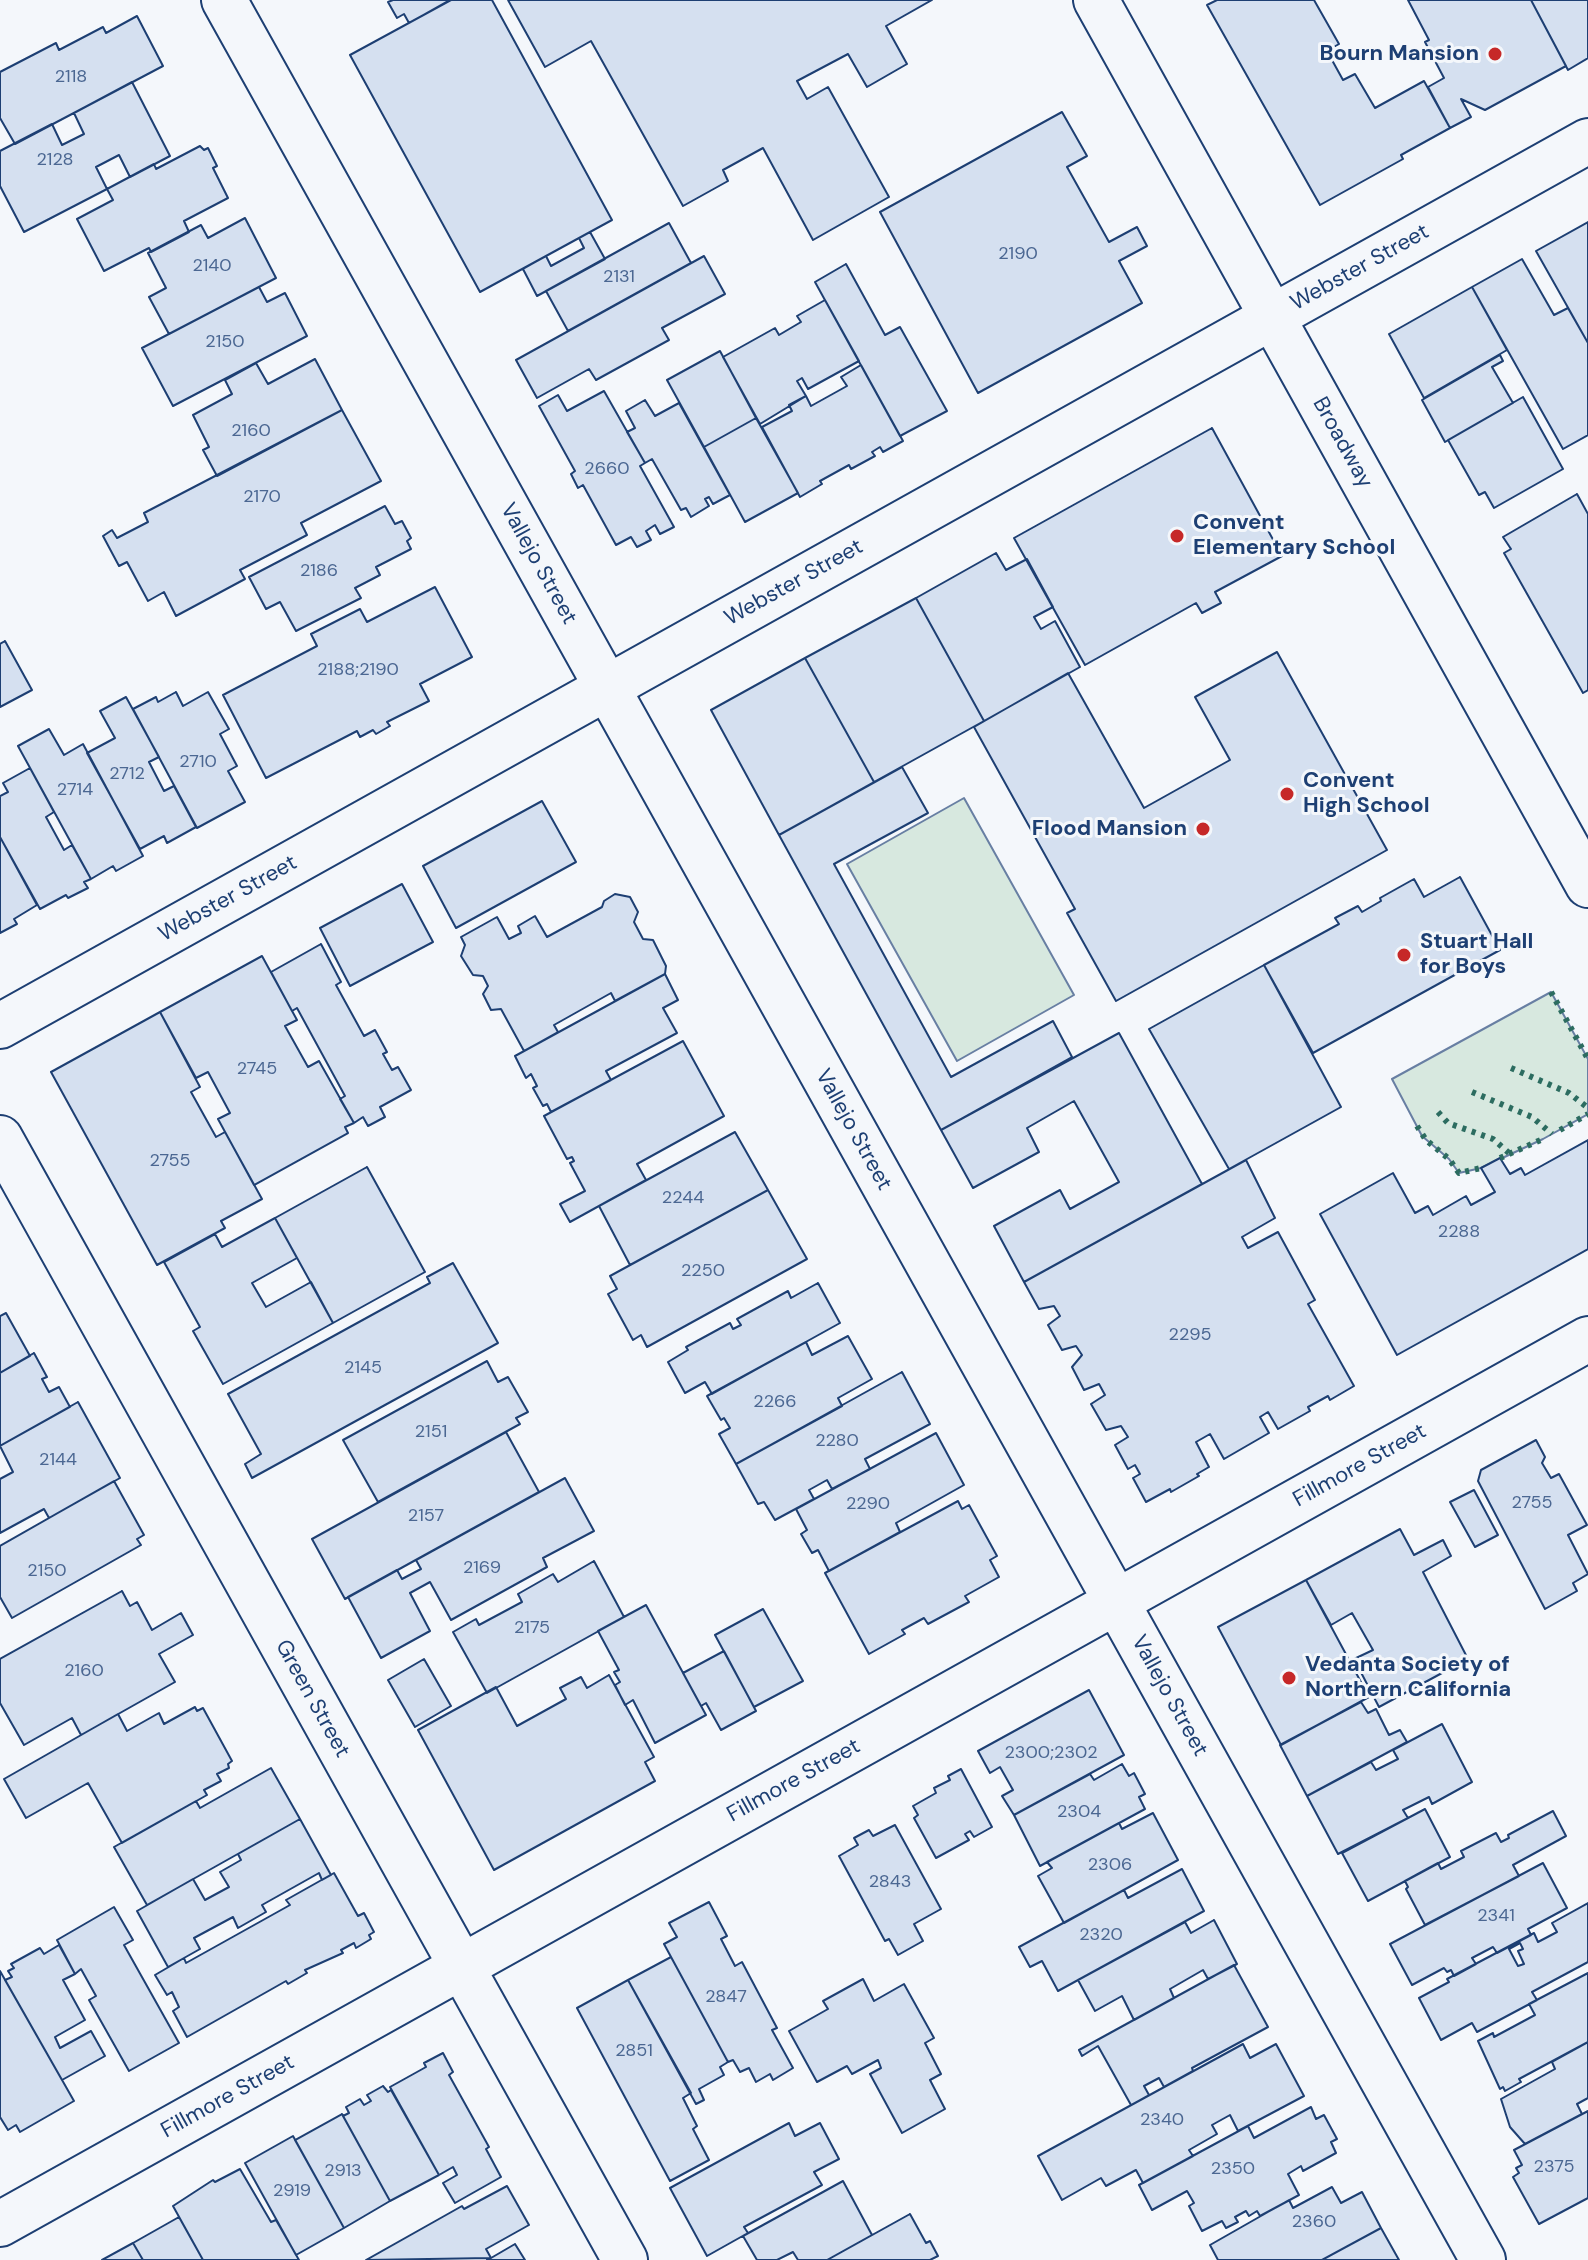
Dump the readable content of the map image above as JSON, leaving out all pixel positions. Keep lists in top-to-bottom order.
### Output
{
  "streets": {
    "street": [
      "Webster Street",
      "Broadway",
      "Vallejo Street",
      "Fillmore Street",
      "Green Street"
    ]
  },
  "crossings": [
    ["Webster Street", "Broadway"],
    ["Webster Street", "Vallejo Street"],
    ["Vallejo Street", "Fillmore Street"],
    ["Fillmore Street", "Green Street"]
  ],
  "places": [
    "Bourn Mansion",
    "Convent Elementary School",
    "Convent High School",
    "Flood Mansion",
    "Stuart Hall for Boys",
    "Vedanta Society of Northern California"
  ],
  "house_numbers": [
    "2118",
    "2128",
    "2190",
    "2140",
    "2131",
    "2150",
    "2160",
    "2660",
    "2170",
    "2186",
    "2188;2190",
    "2710",
    "2712",
    "2714",
    "2745",
    "2755",
    "2244",
    "2288",
    "2250",
    "2295",
    "2145",
    "2266",
    "2151",
    "2280",
    "2144",
    "2755",
    "2290",
    "2157",
    "2169",
    "2150",
    "2175",
    "2160",
    "2300;2302",
    "2304",
    "2306",
    "2843",
    "2341",
    "2320",
    "2847",
    "2851",
    "2340",
    "2375",
    "2350",
    "2913",
    "2919",
    "2360"
  ]
}
